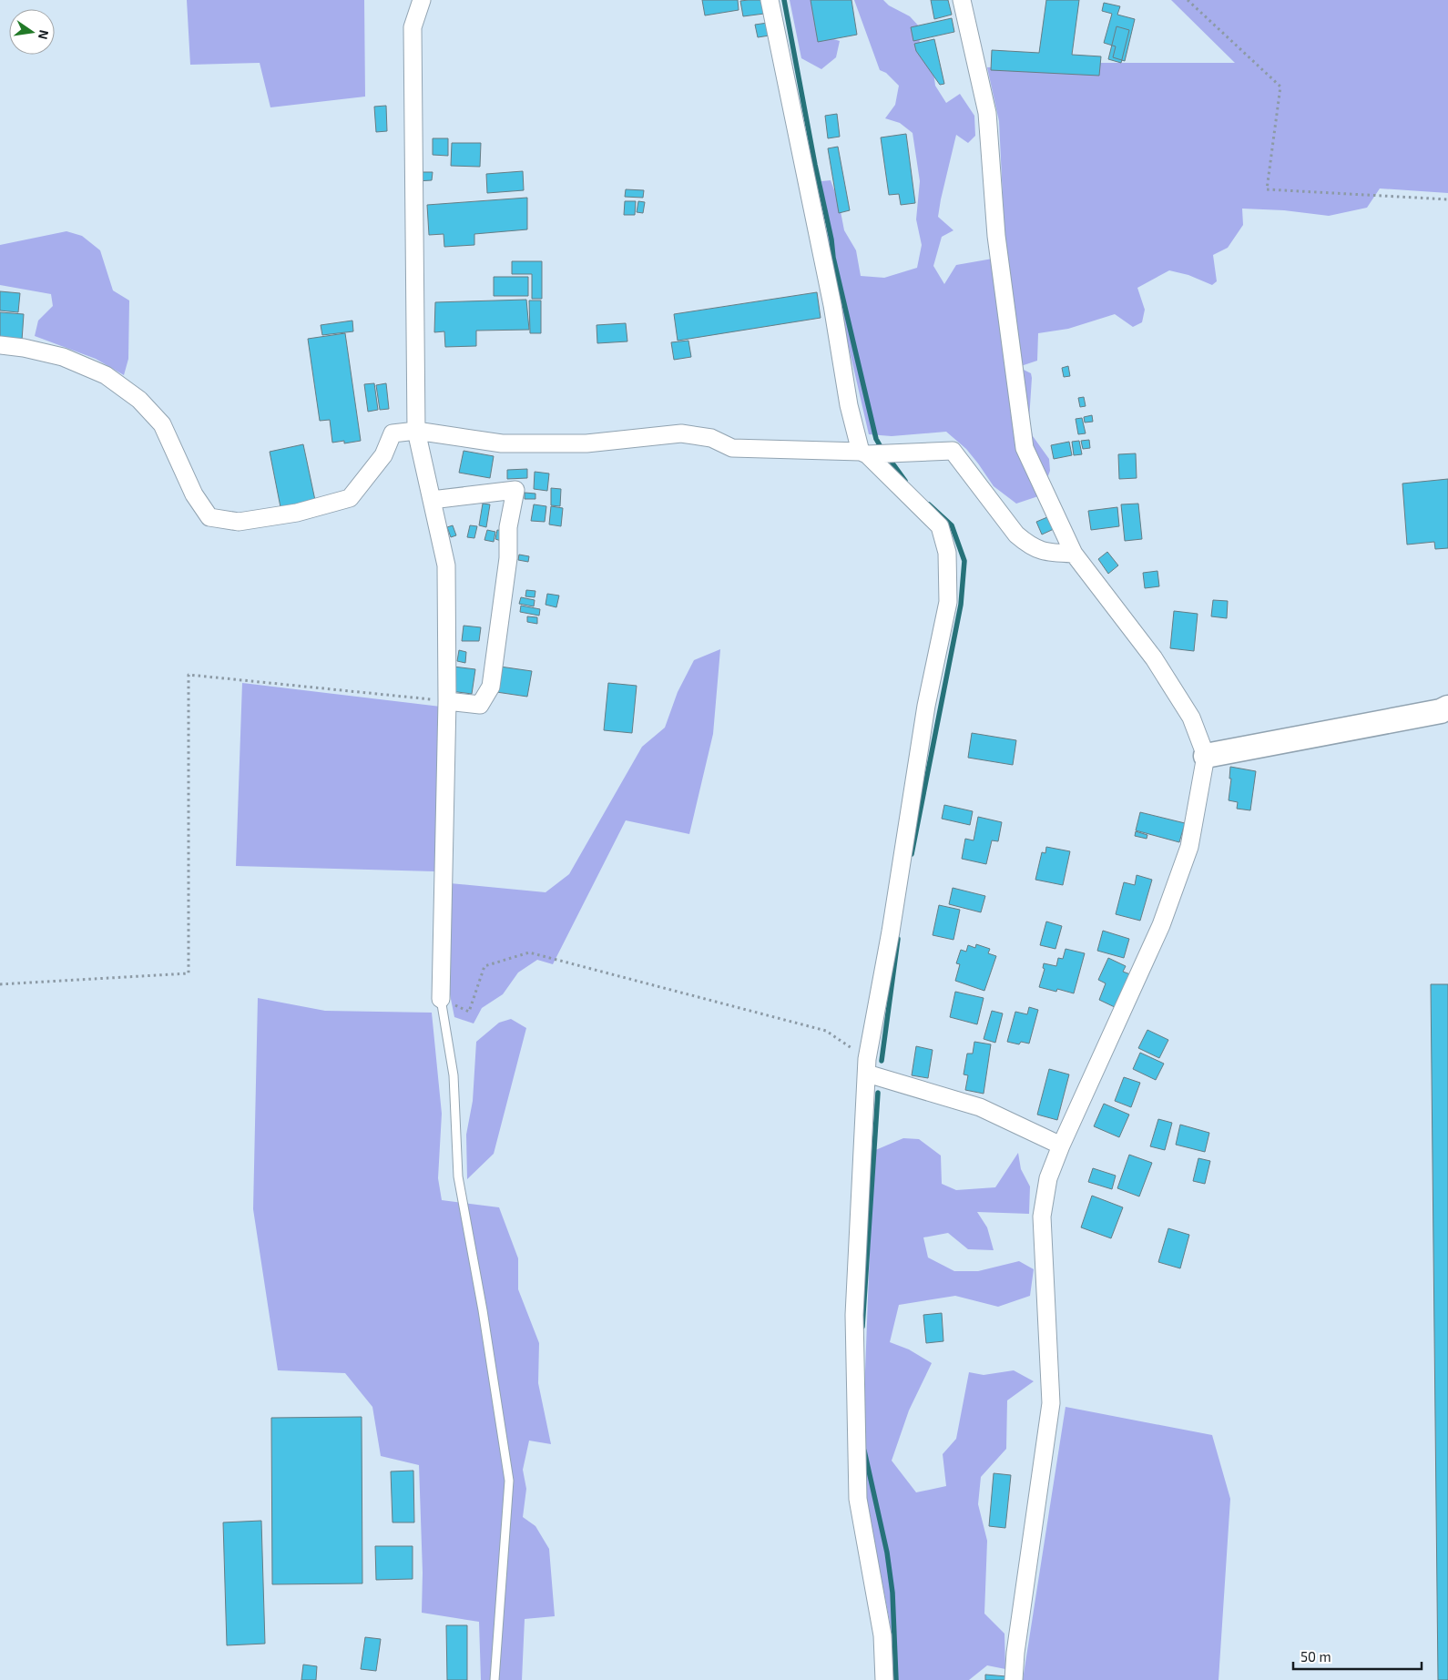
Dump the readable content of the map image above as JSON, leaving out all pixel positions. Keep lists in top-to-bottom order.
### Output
{
  "scale_bar": "50 m",
  "north": "right"
}
